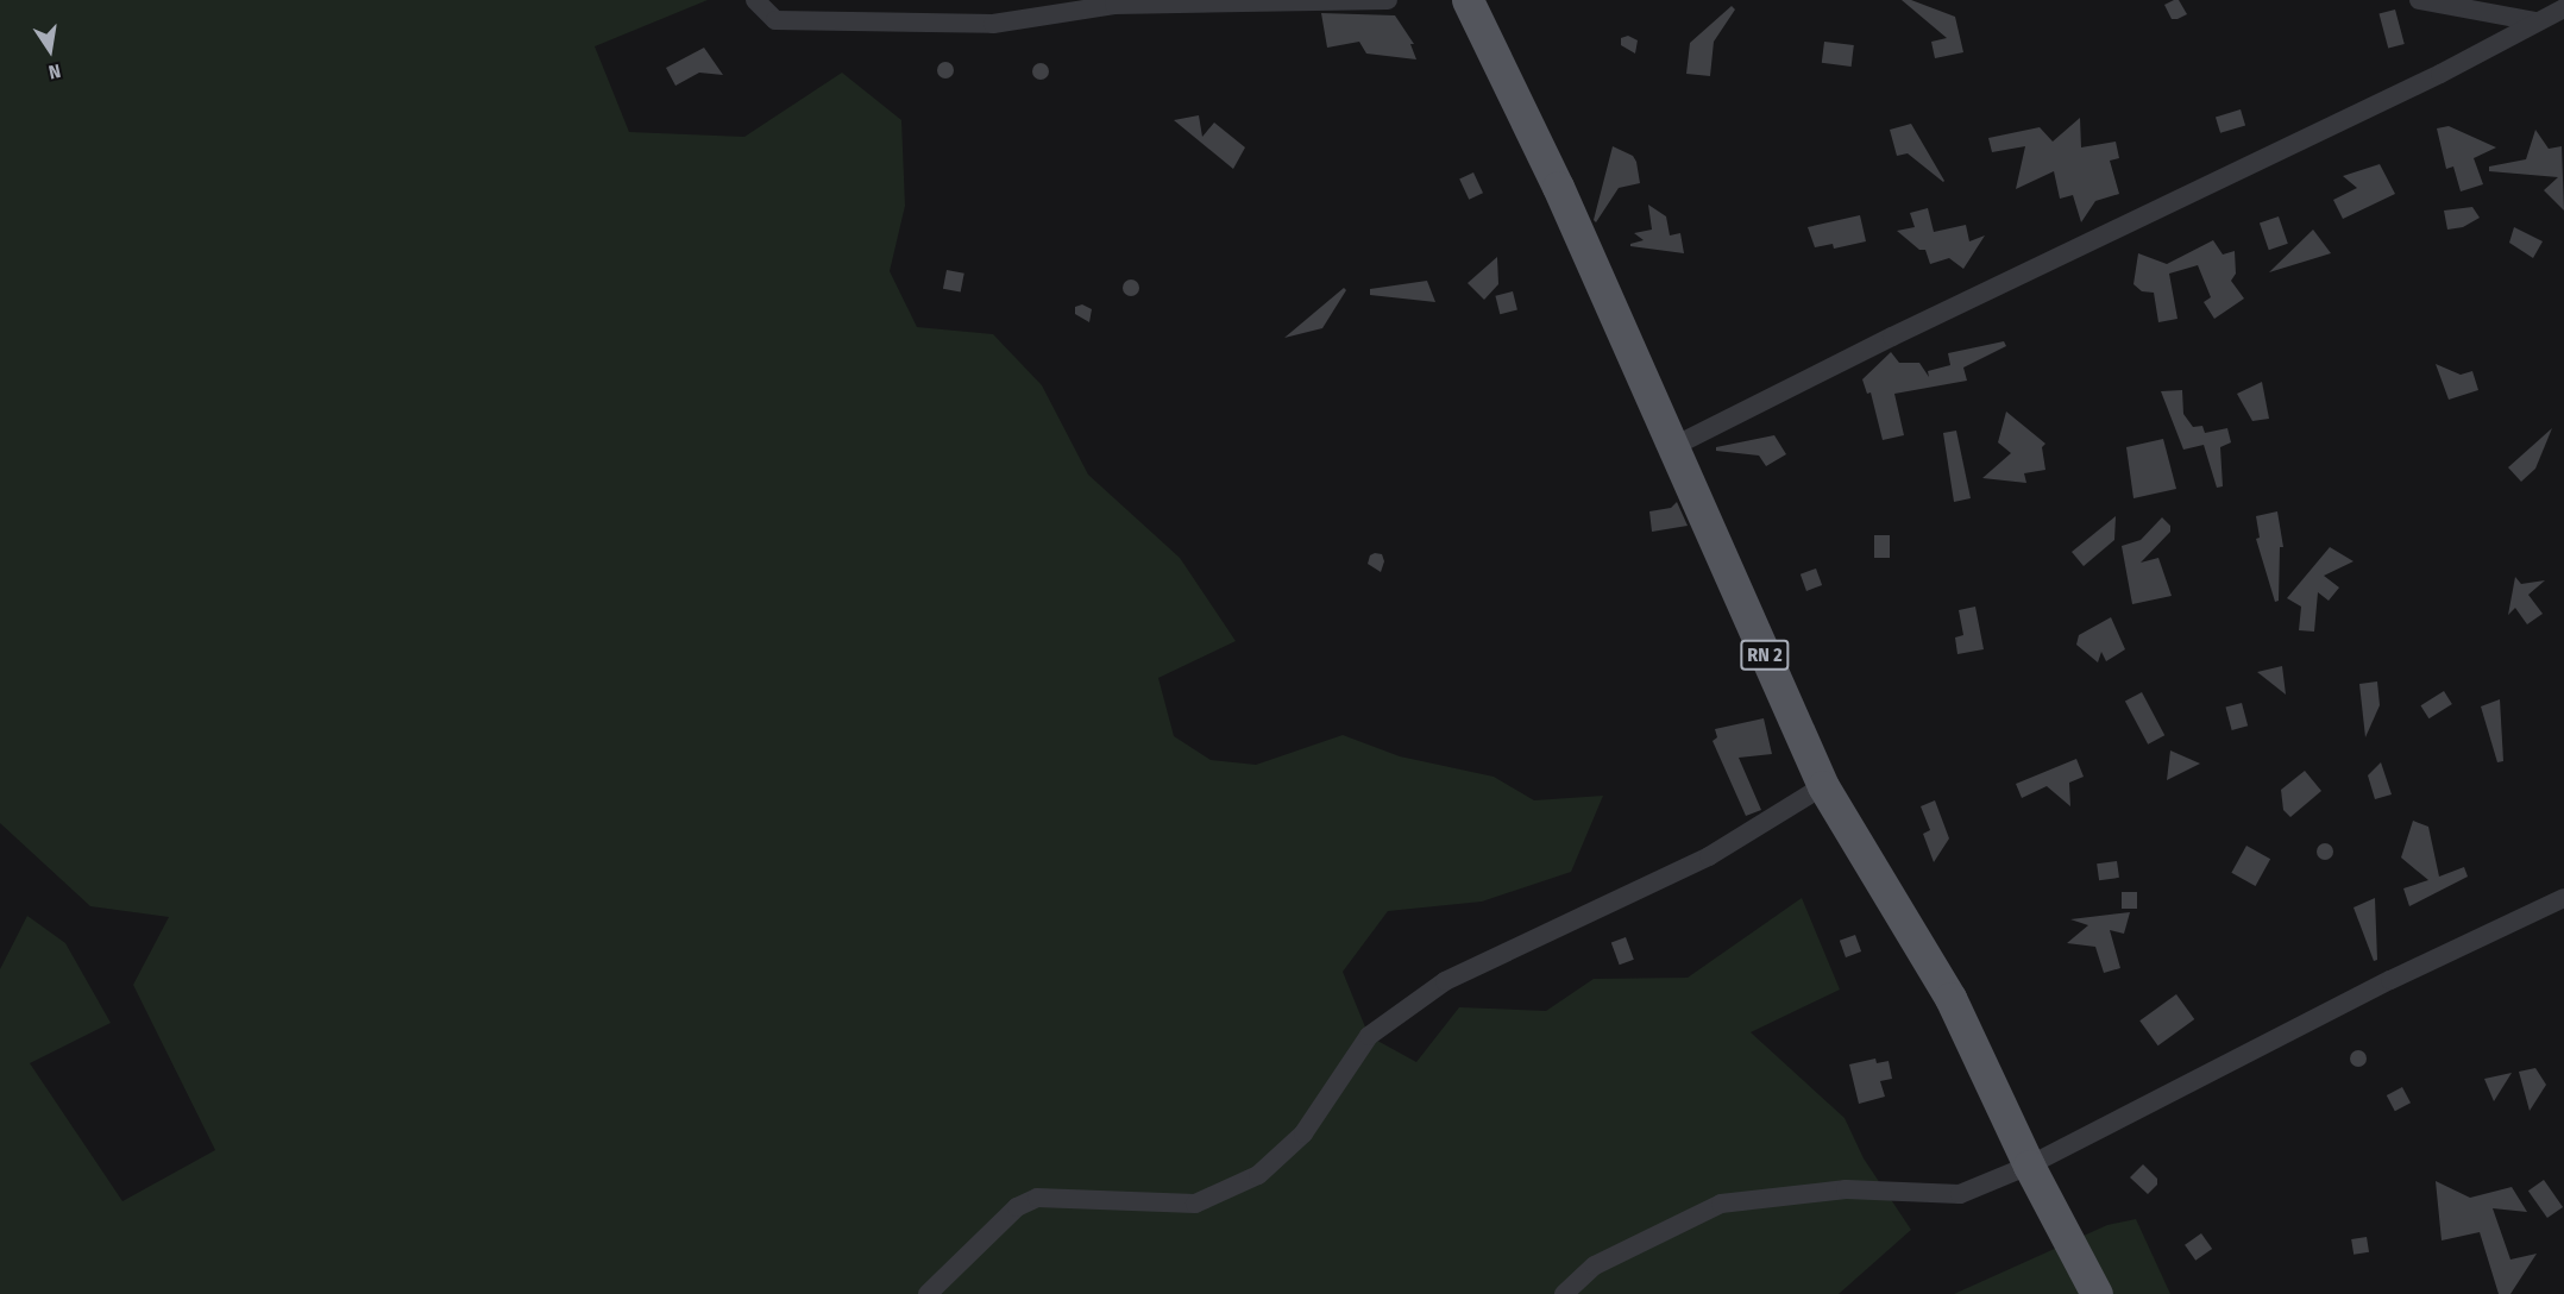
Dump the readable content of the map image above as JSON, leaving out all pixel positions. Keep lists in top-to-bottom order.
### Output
{
  "streets": {
    "main road": ["RN 2"]
  },
  "north": "bottom"
}
